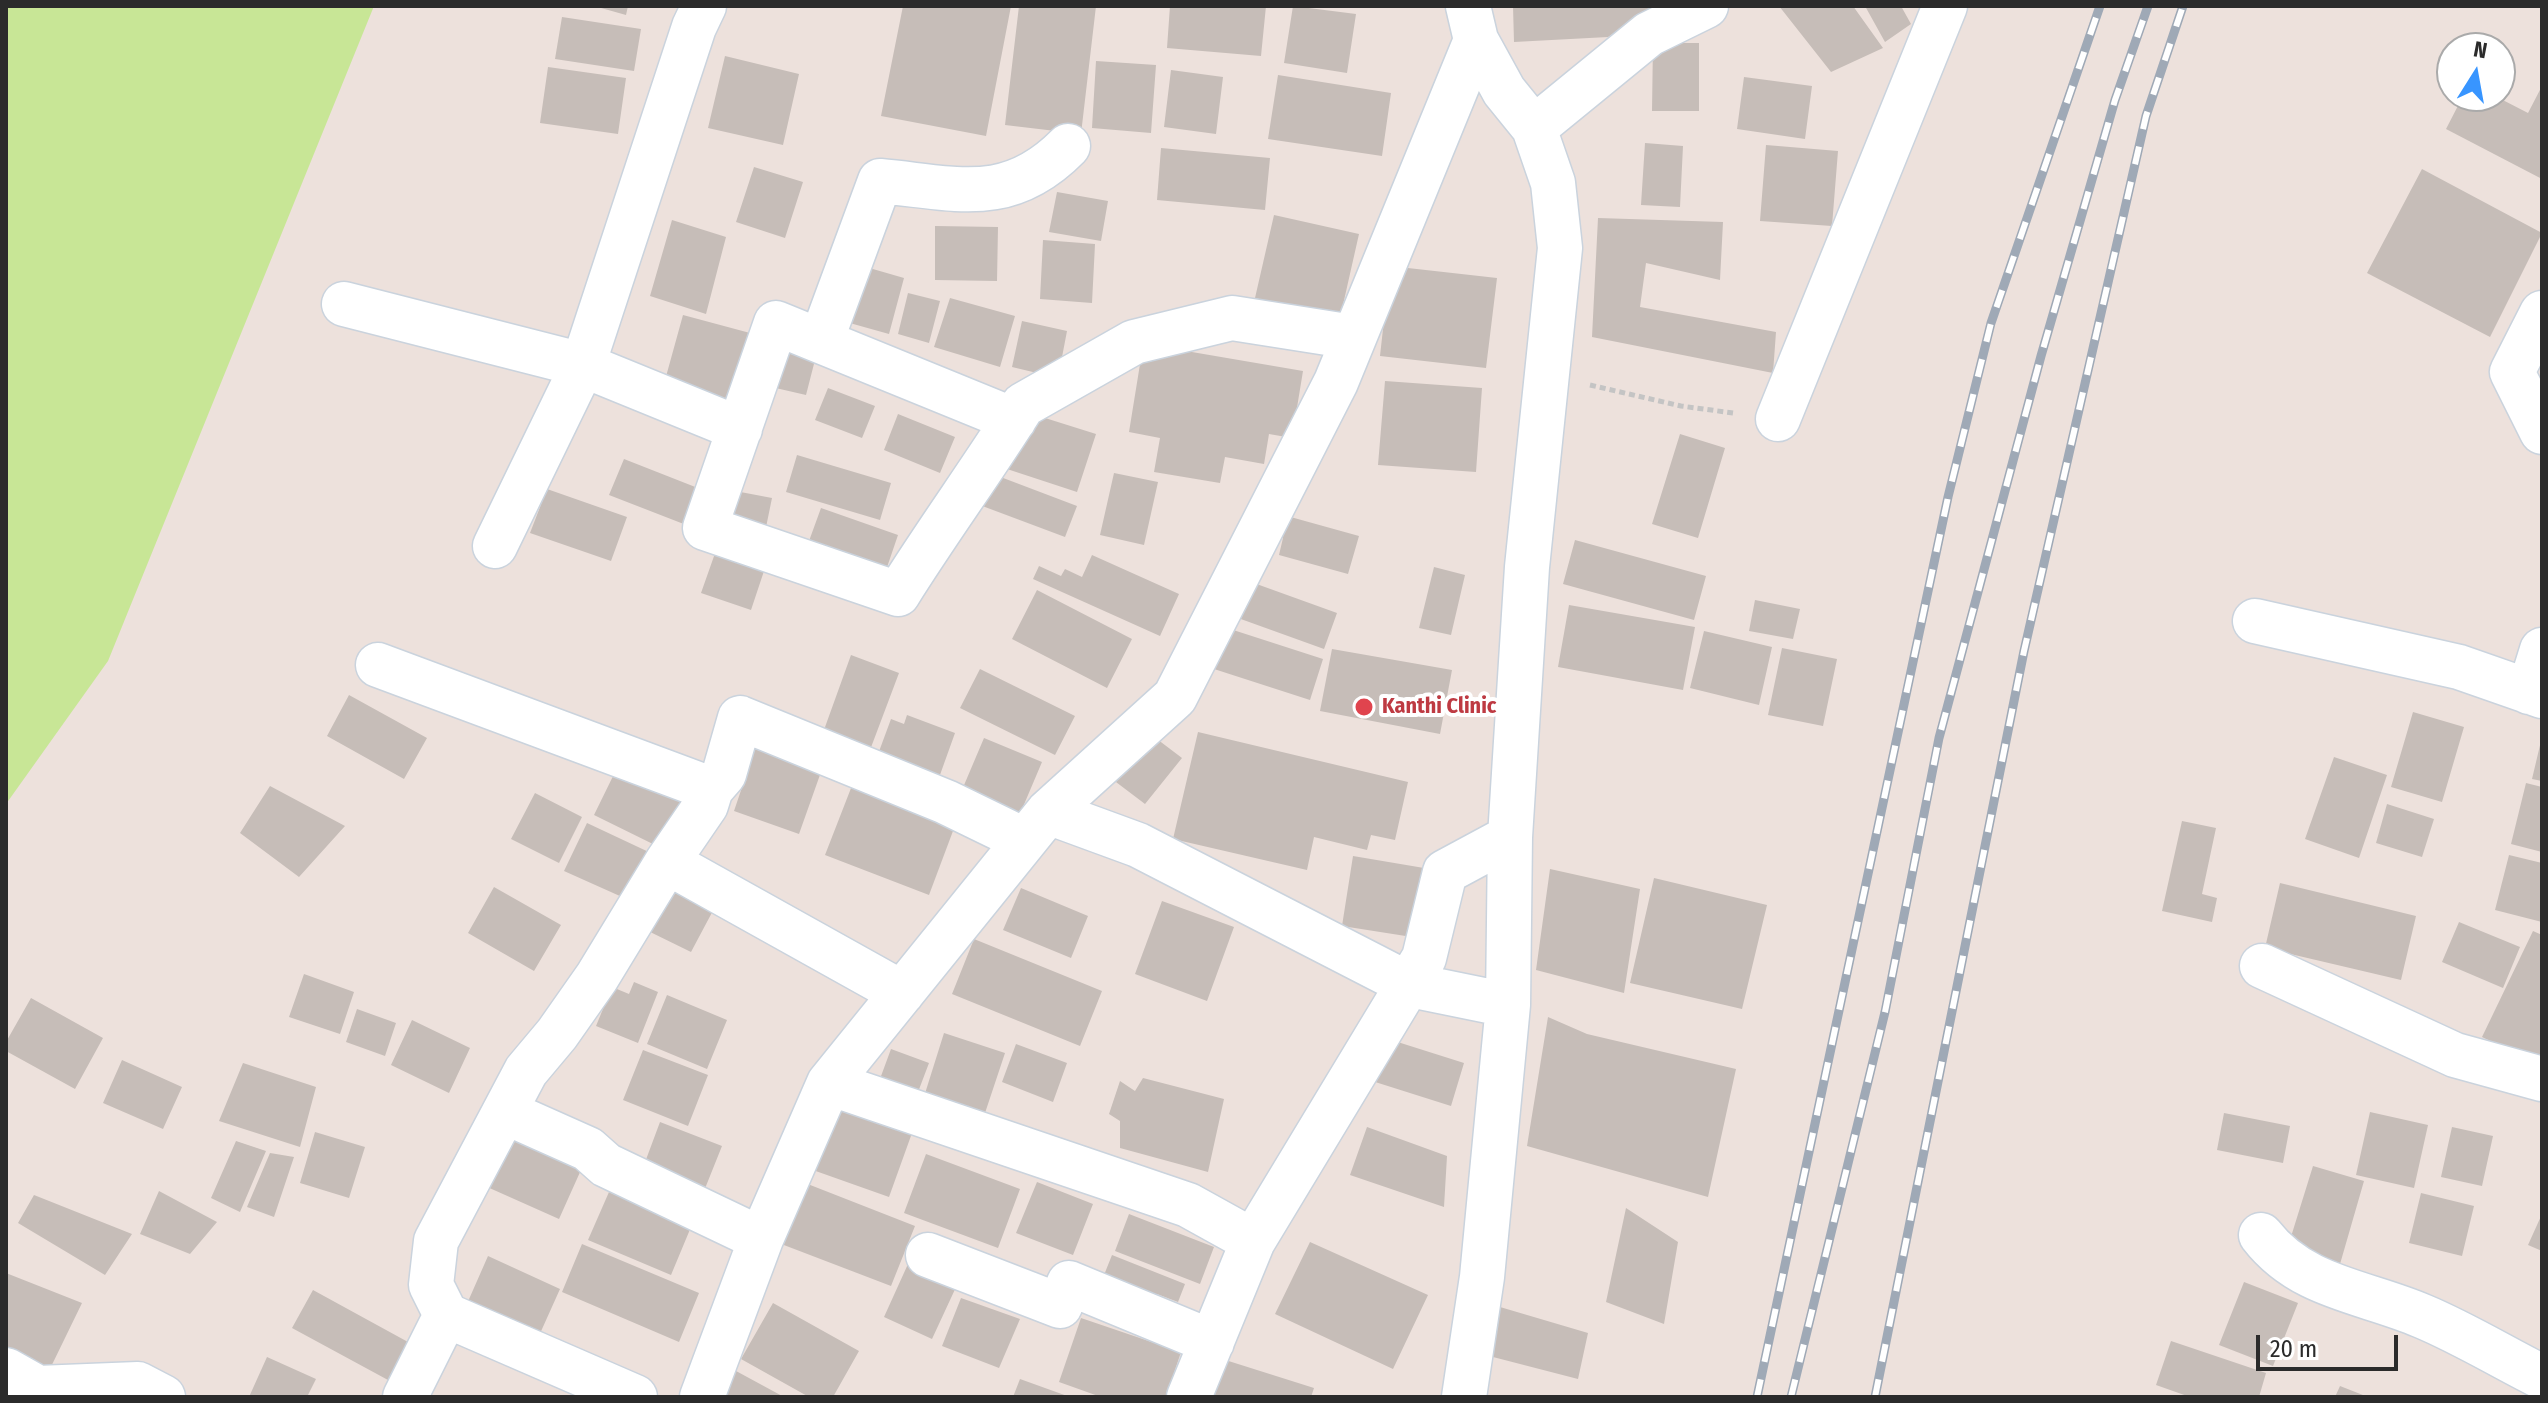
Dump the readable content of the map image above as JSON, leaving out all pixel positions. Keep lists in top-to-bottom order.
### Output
{
  "places": ["Kanthi Clinic"],
  "scale_bar": "20 m",
  "north": "top"
}
